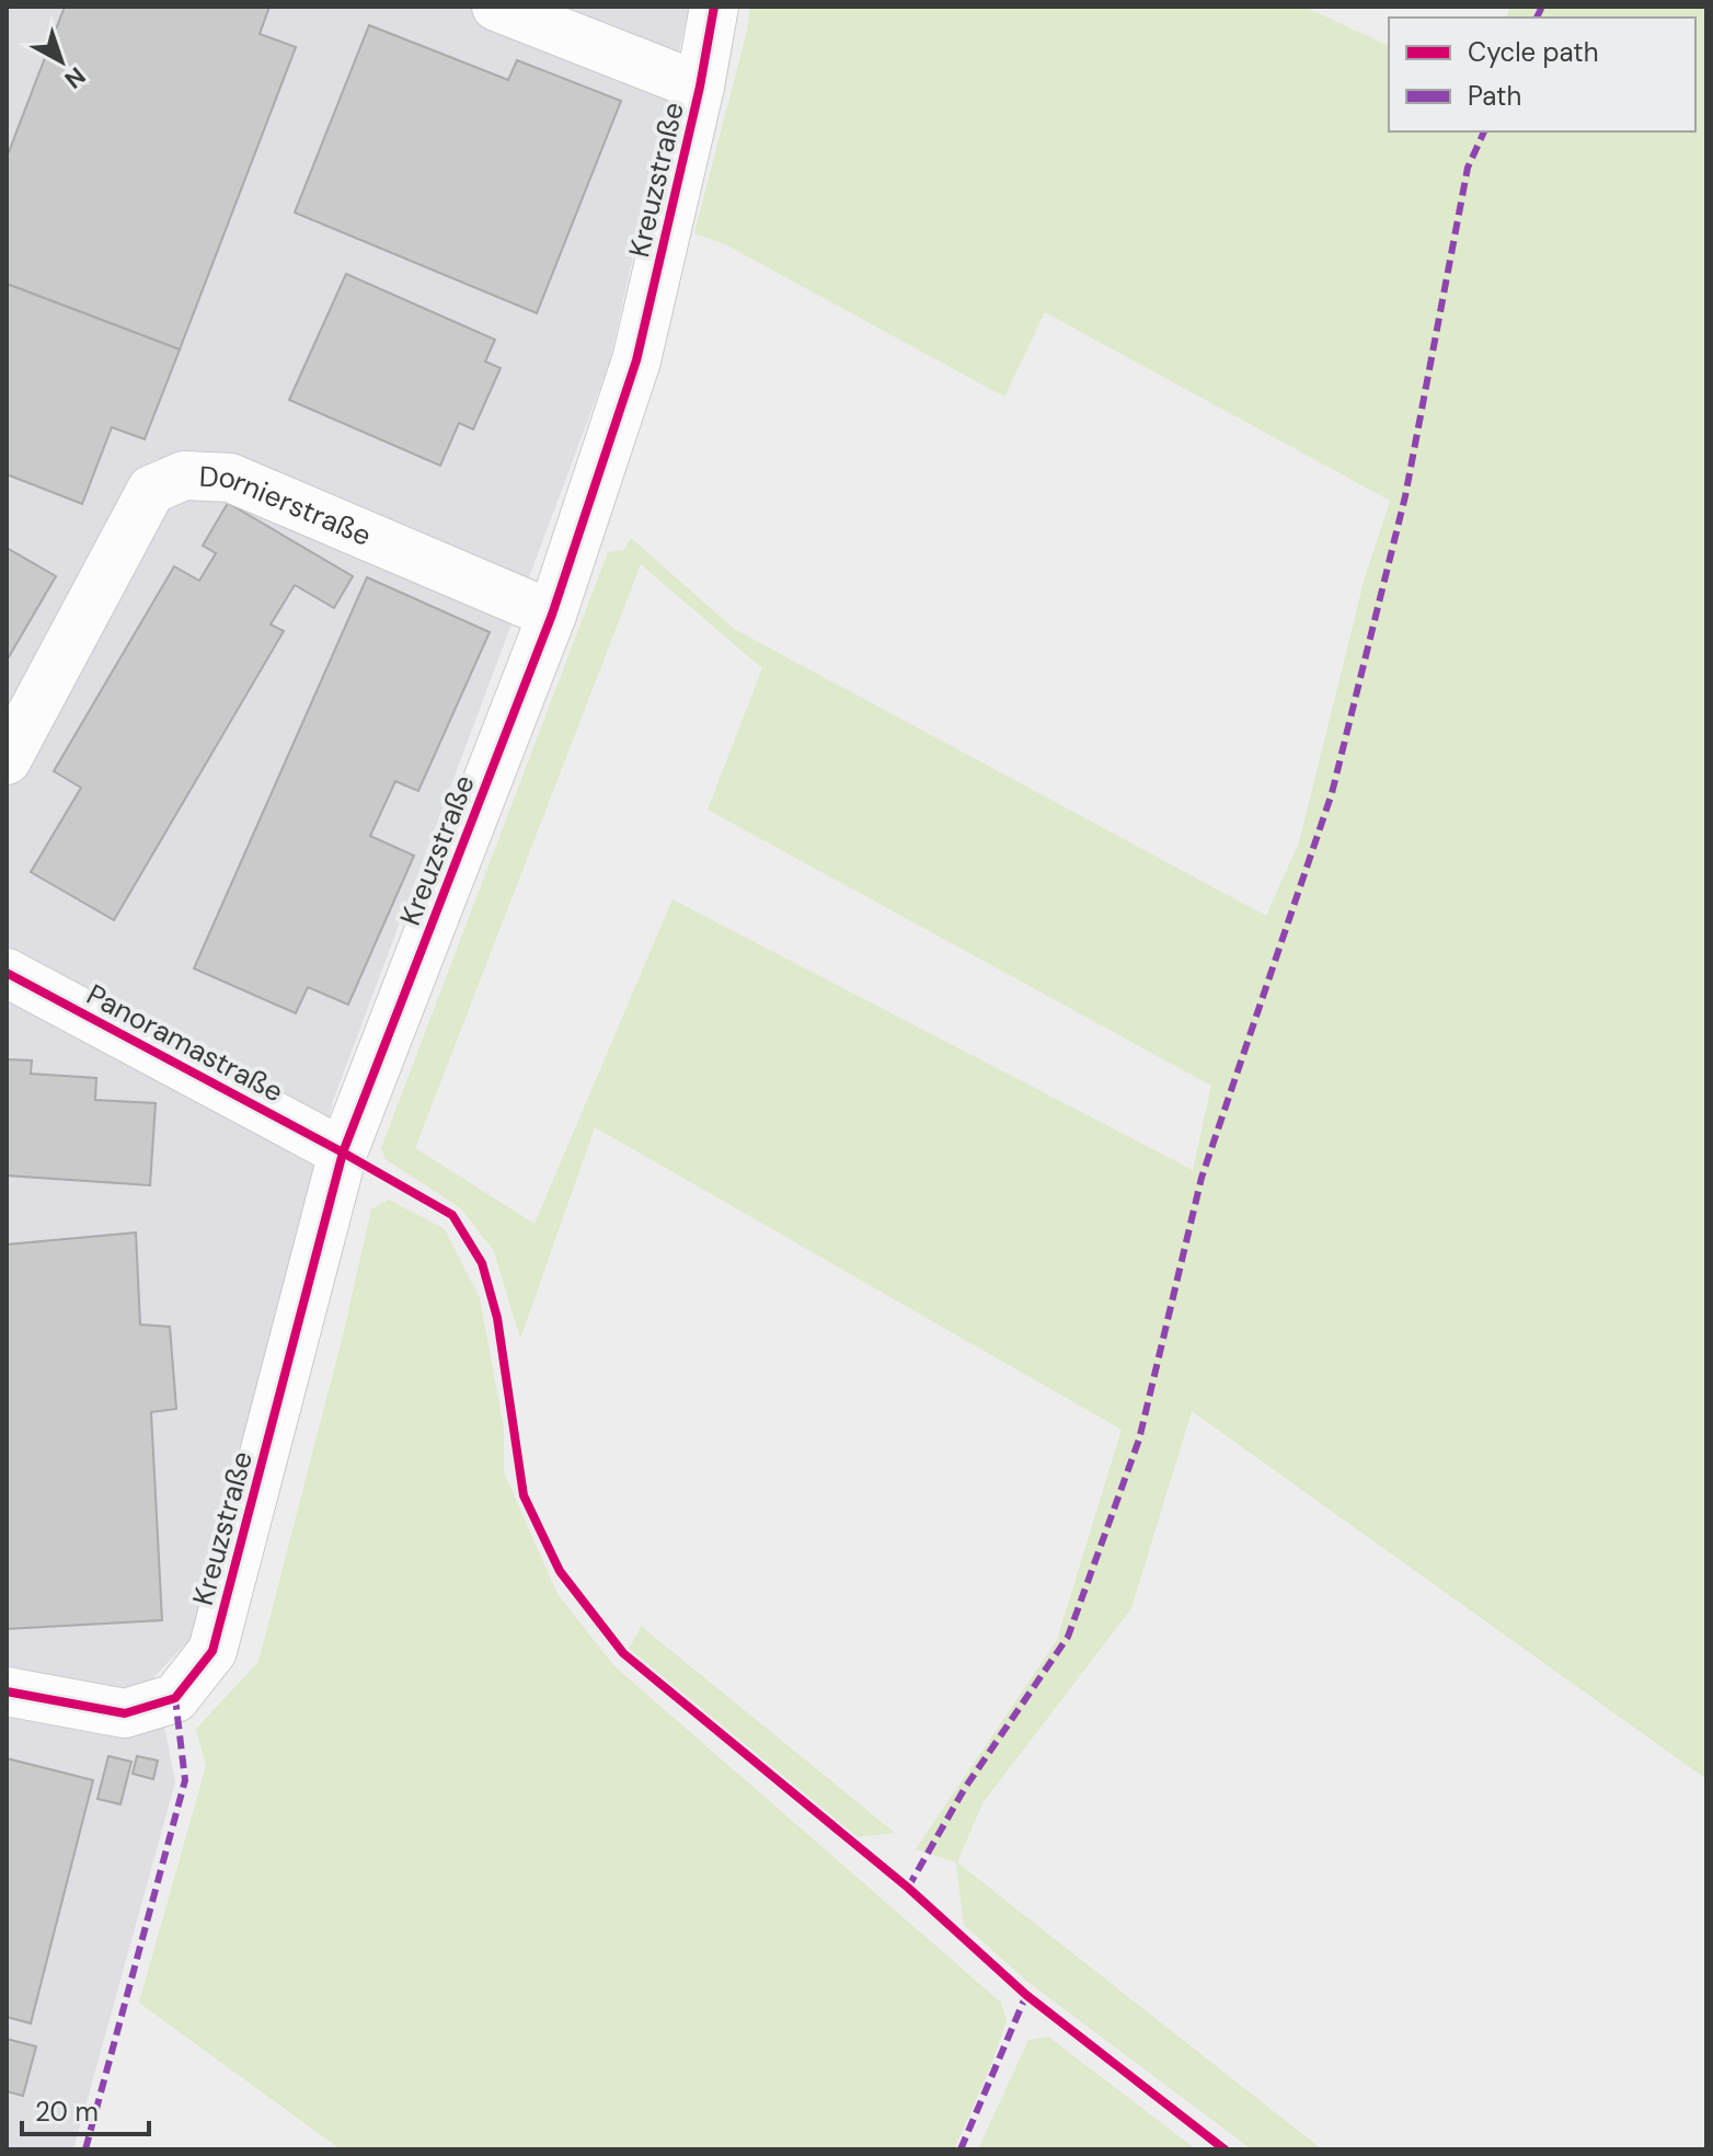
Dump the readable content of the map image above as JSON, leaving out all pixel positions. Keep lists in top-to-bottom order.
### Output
{
  "streets": {
    "street": ["Kreuzstraße", "Dornierstraße", "Panoramastraße"]
  },
  "crossings": [
    ["Kreuzstraße", "Dornierstraße"],
    ["Kreuzstraße", "Panoramastraße"]
  ],
  "legend": ["Cycle path", "Path"],
  "scale_bar": "20 m",
  "north": "bottom right"
}
